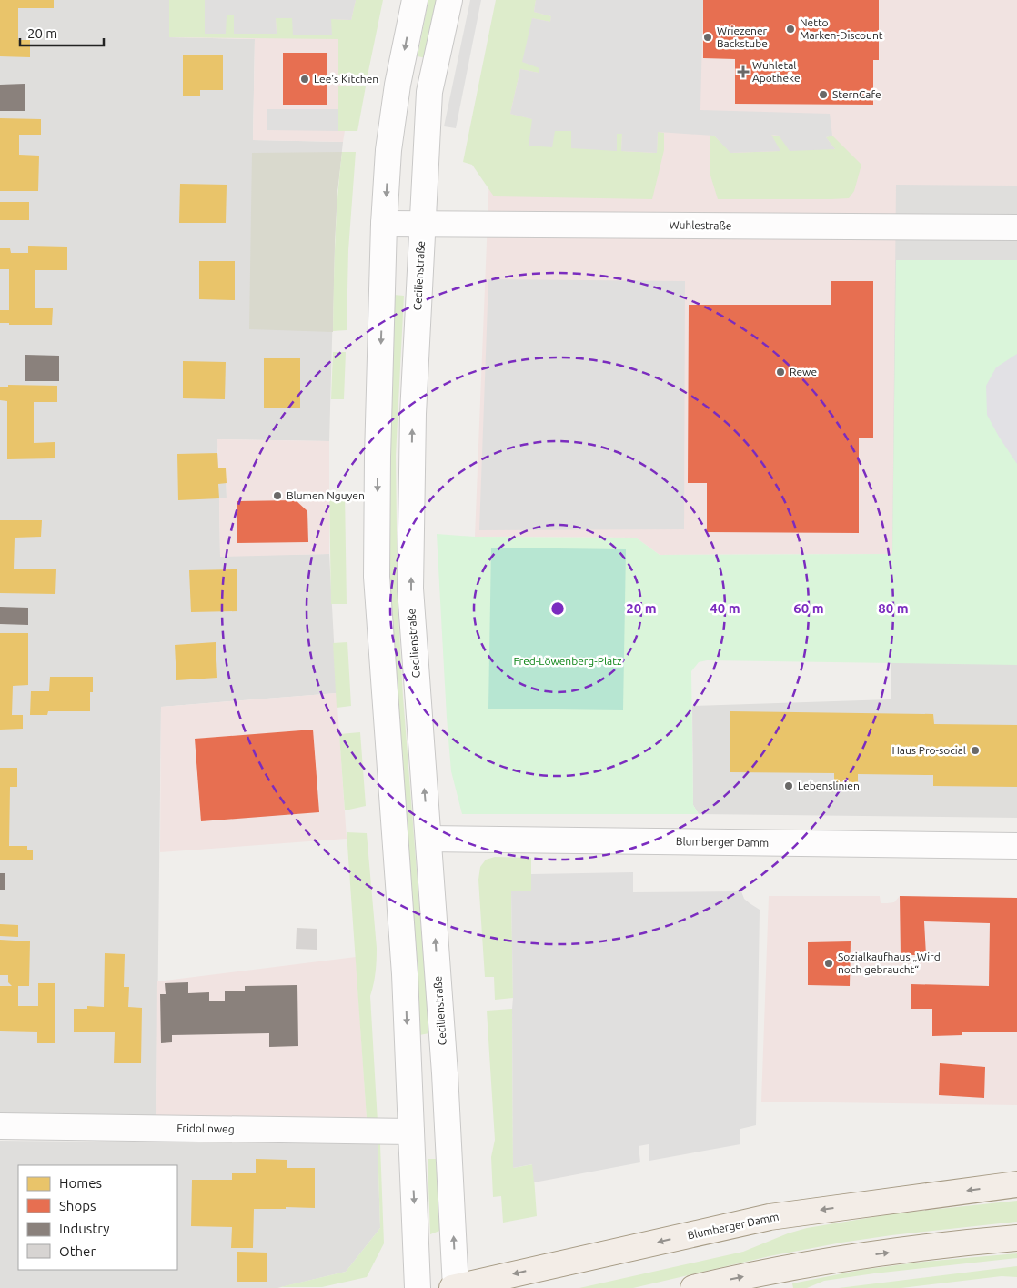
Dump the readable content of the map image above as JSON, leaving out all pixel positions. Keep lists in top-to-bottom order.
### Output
{
  "streets": {
    "main road": ["Blumberger Damm"],
    "street": ["Wuhlestraße", "Cecilienstraße", "Fridolinweg"]
  },
  "crossings": [
    ["Wuhlestraße", "Cecilienstraße"],
    ["Cecilienstraße", "Blumberger Damm"]
  ],
  "one_way": ["Blumberger Damm"],
  "parks": ["Fred-Löwenberg-Platz"],
  "places": {
    "other": [
      "Netto Marken-Discount",
      "Wriezener Backstube",
      "Lee's Kitchen",
      "SternCafe",
      "Rewe",
      "Blumen Nguyen",
      "Haus Pro-social",
      "Lebenslinien",
      "Sozialkaufhaus „Wird noch gebraucht“"
    ],
    "health": ["Wuhletal Apotheke"]
  },
  "legend": [
    "Homes",
    "Shops",
    "Industry",
    "Other"
  ],
  "scale_bar": "20 m",
  "rings": [
    "20 m",
    "40 m",
    "60 m",
    "80 m"
  ]
}
